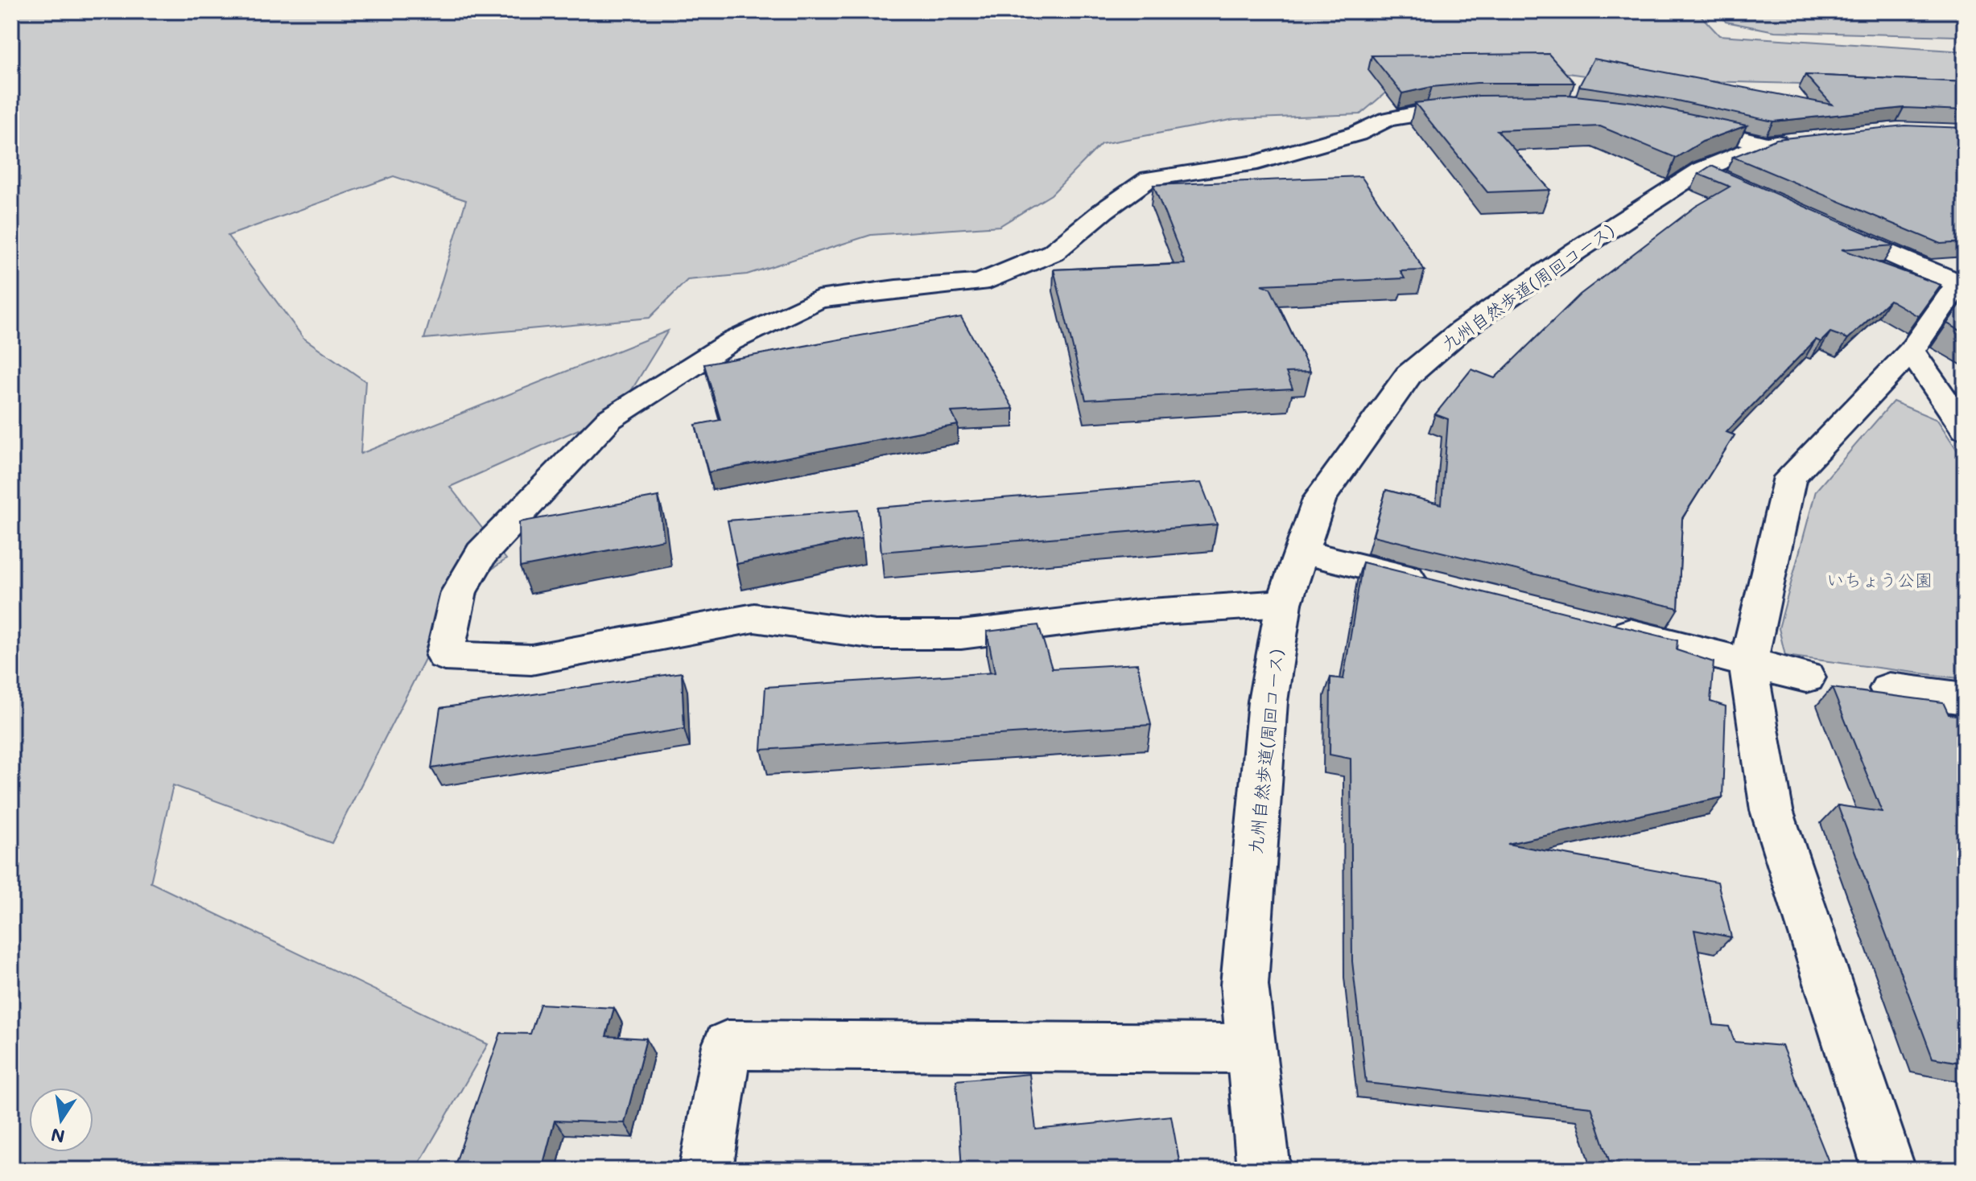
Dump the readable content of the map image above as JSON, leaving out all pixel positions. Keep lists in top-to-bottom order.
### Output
{
  "streets": {
    "street": ["九州自然歩道(周回コース)"]
  },
  "parks": ["いちょう公園"],
  "north": "bottom"
}
